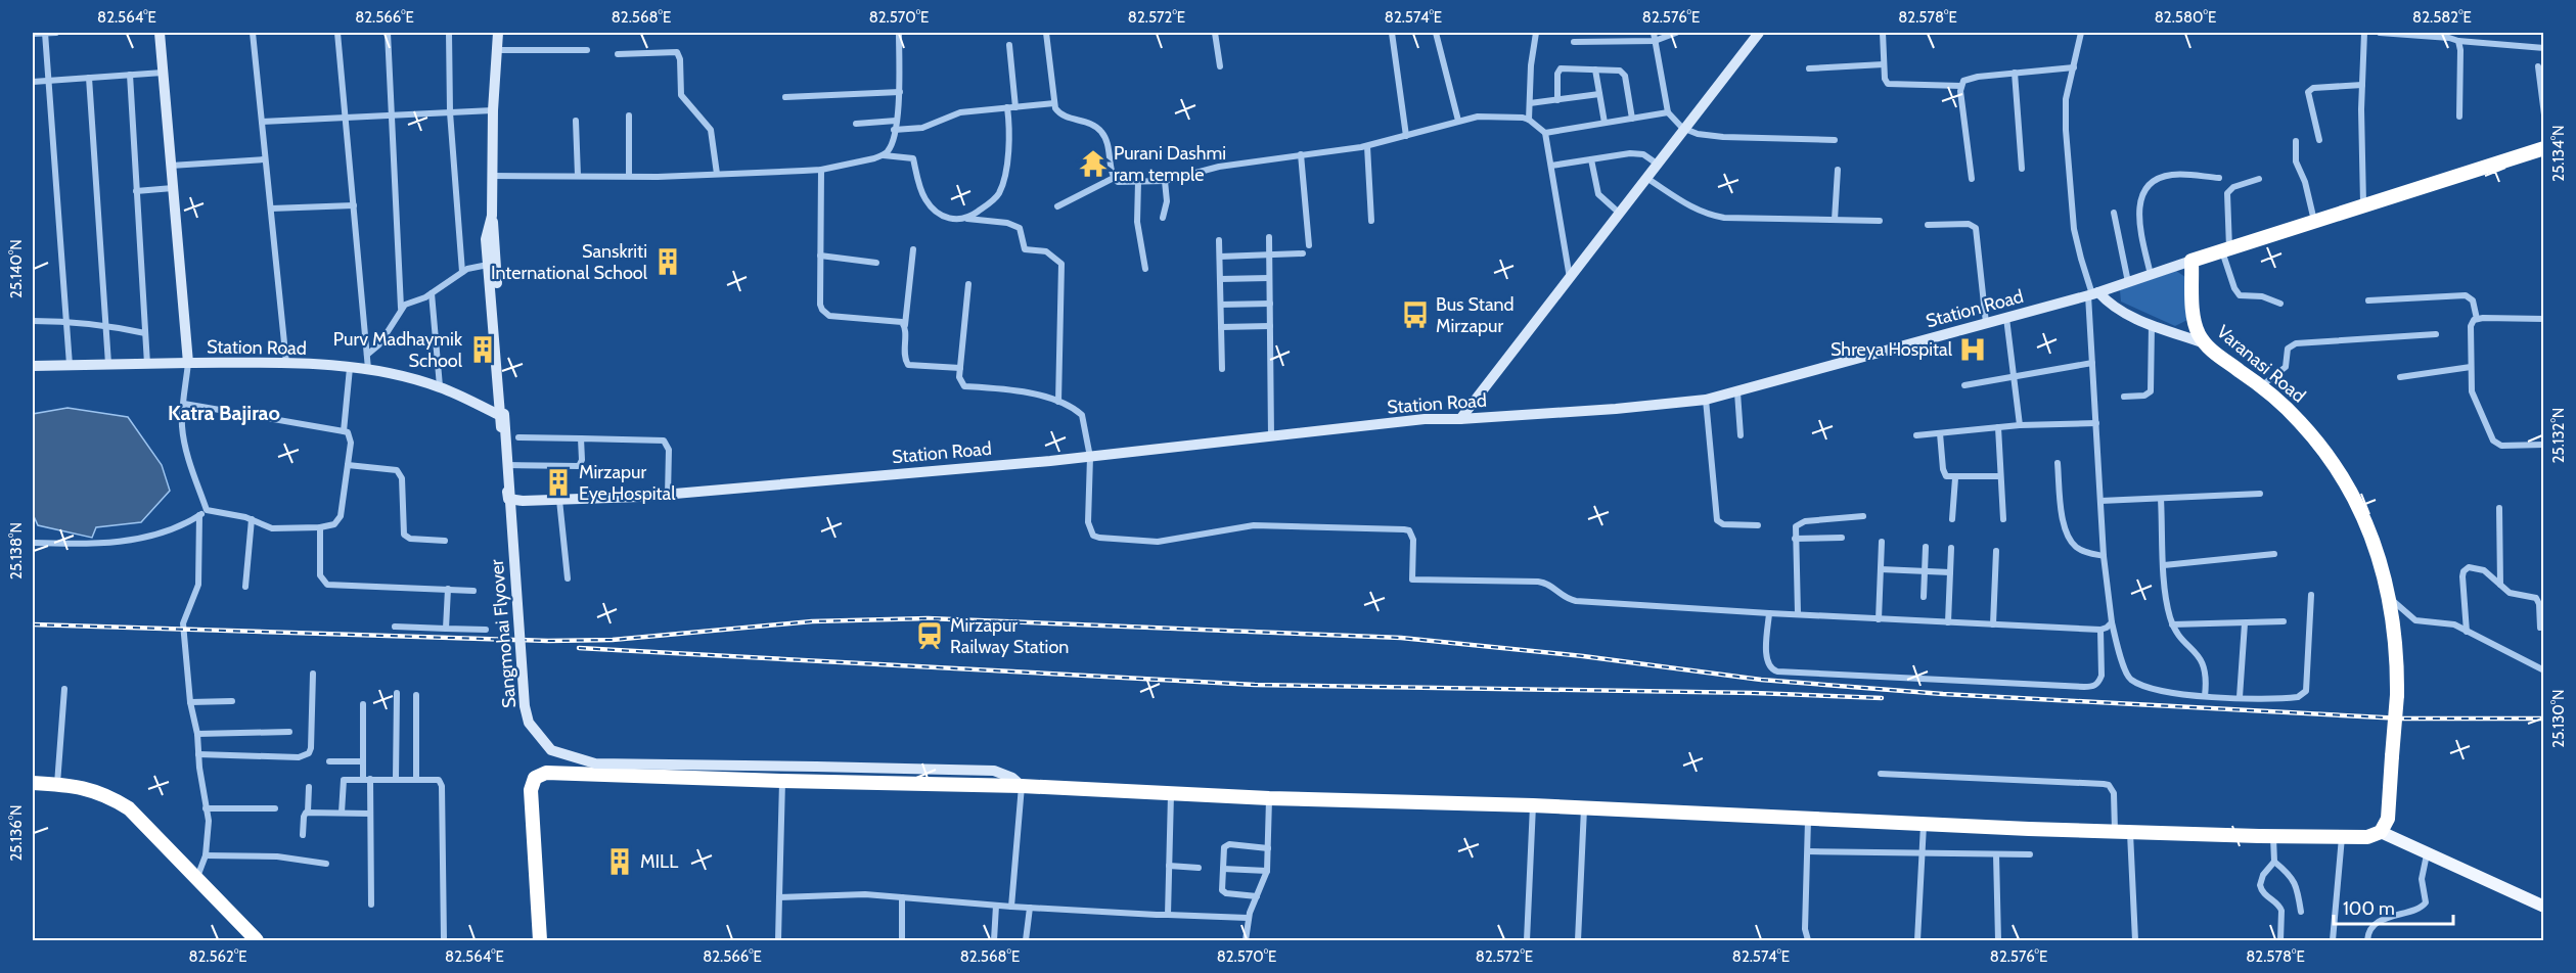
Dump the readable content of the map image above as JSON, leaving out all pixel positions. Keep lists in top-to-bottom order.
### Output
{
  "streets": {
    "highway": ["Varanasi Road"],
    "street": ["Station Road", "Sangmohai Flyover"]
  },
  "crossings": [
    ["Station Road", "Varanasi Road"],
    ["Station Road", "Sangmohai Flyover"]
  ],
  "districts": ["Katra Bajirao"],
  "places": {
    "temple": ["Purani Dashmi ram temple"],
    "building": [
      "Sanskriti International School",
      "Purv Madhaymik School",
      "Mirzapur Eye Hospital",
      "MILL"
    ],
    "bus stop": ["Bus Stand Mirzapur"],
    "hospital": ["Shreya Hospital"],
    "station": ["Mirzapur Railway Station"]
  },
  "scale_bar": "100 m",
  "coordinates": [
    "82.564°E",
    "82.566°E",
    "82.568°E",
    "82.570°E",
    "82.572°E",
    "82.574°E",
    "82.576°E",
    "82.578°E",
    "82.580°E",
    "82.582°E",
    "25.134°N",
    "25.140°N",
    "25.132°N",
    "25.138°N",
    "25.130°N",
    "25.136°N",
    "82.562°E"
  ]
}
